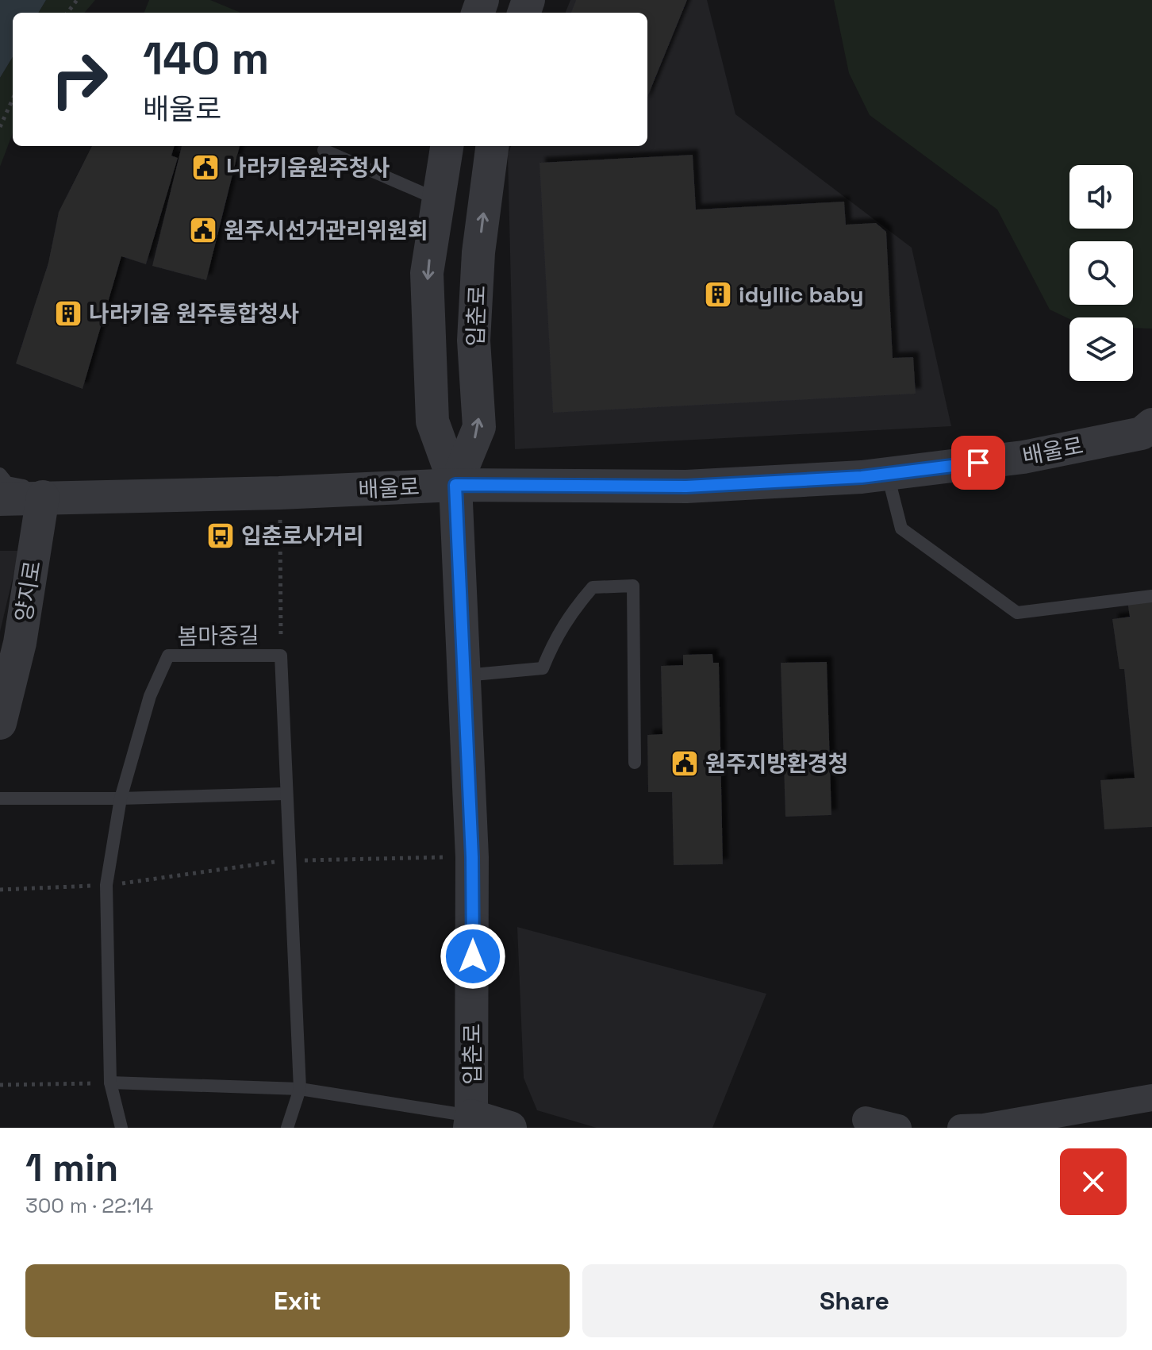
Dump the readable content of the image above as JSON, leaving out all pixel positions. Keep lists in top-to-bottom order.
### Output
{
  "streets": {
    "street": ["입춘로", "배울로", "양지로"],
    "lane": ["봄마중길"]
  },
  "crossings": [
    ["입춘로", "배울로"],
    ["배울로", "양지로"]
  ],
  "places": {
    "public building": ["나라키움원주청사", "원주시선거관리위원회", "원주지방환경청"],
    "building": ["idyllic baby", "나라키움 원주통합청사"],
    "bus stop": ["입춘로사거리"]
  },
  "page": {
    "turn": ["140 m", "배울로"],
    "heading": ["1 min", "300 m · 22:14"],
    "buttons": ["Exit", "Share"]
  }
}
